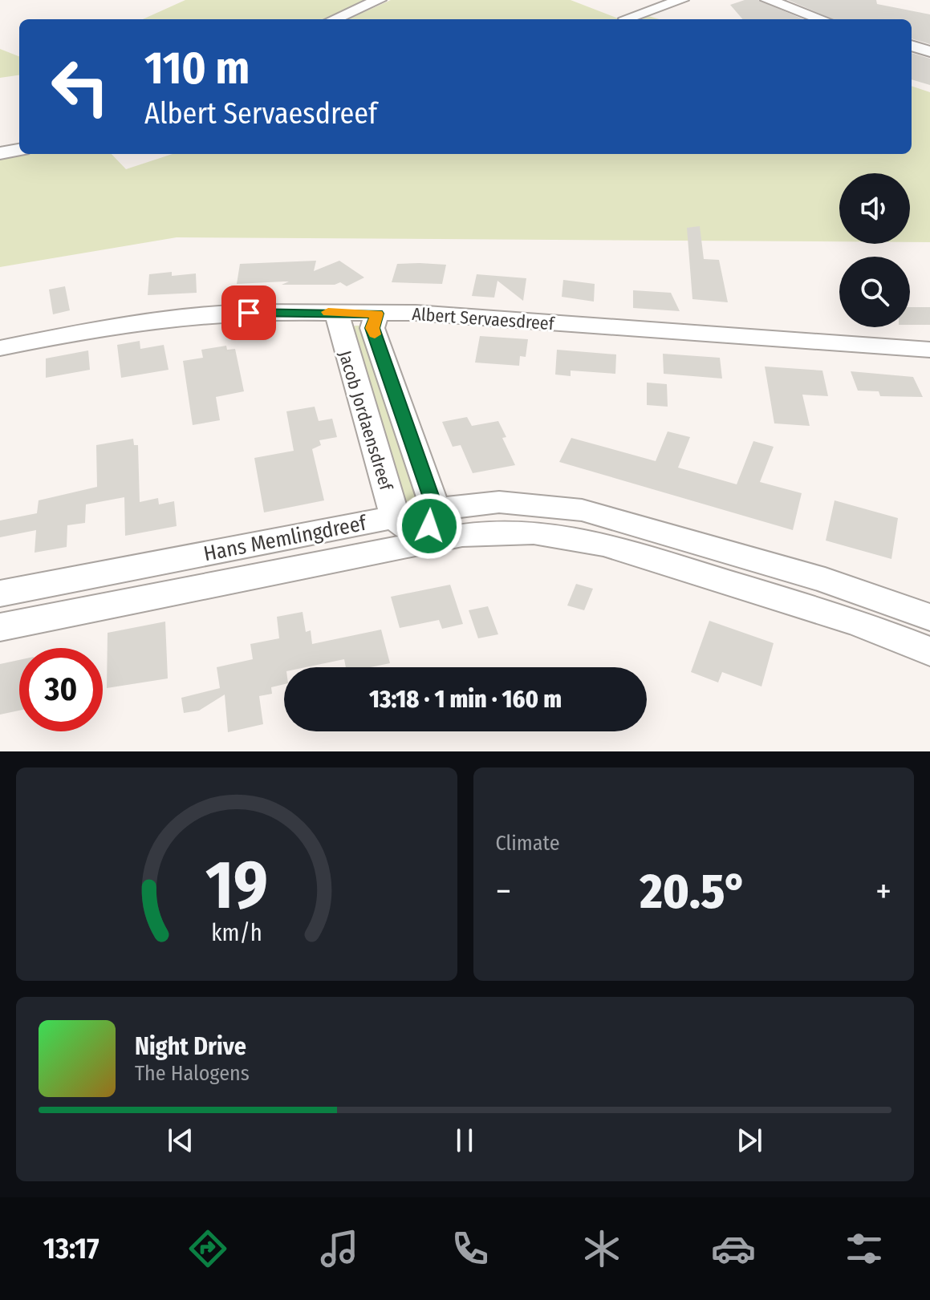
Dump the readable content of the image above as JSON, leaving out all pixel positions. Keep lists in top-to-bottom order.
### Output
{
  "streets": {
    "street": ["Albert Servaesdreef", "Jacob Jordaensdreef", "Hans Memlingdreef"]
  },
  "crossings": [
    ["Albert Servaesdreef", "Jacob Jordaensdreef"],
    ["Jacob Jordaensdreef", "Hans Memlingdreef"]
  ],
  "page": {
    "turn": ["110 m", "Albert Servaesdreef"],
    "limit": "30",
    "trip": "13:18 · 1 min · 160 m",
    "tile": "Climate",
    "heat": ["−", "20.5°", "+"],
    "song": ["Night Drive", "The Halogens"],
    "tabs": "13:17",
    "gauge": ["19", "km/h"]
  }
}
